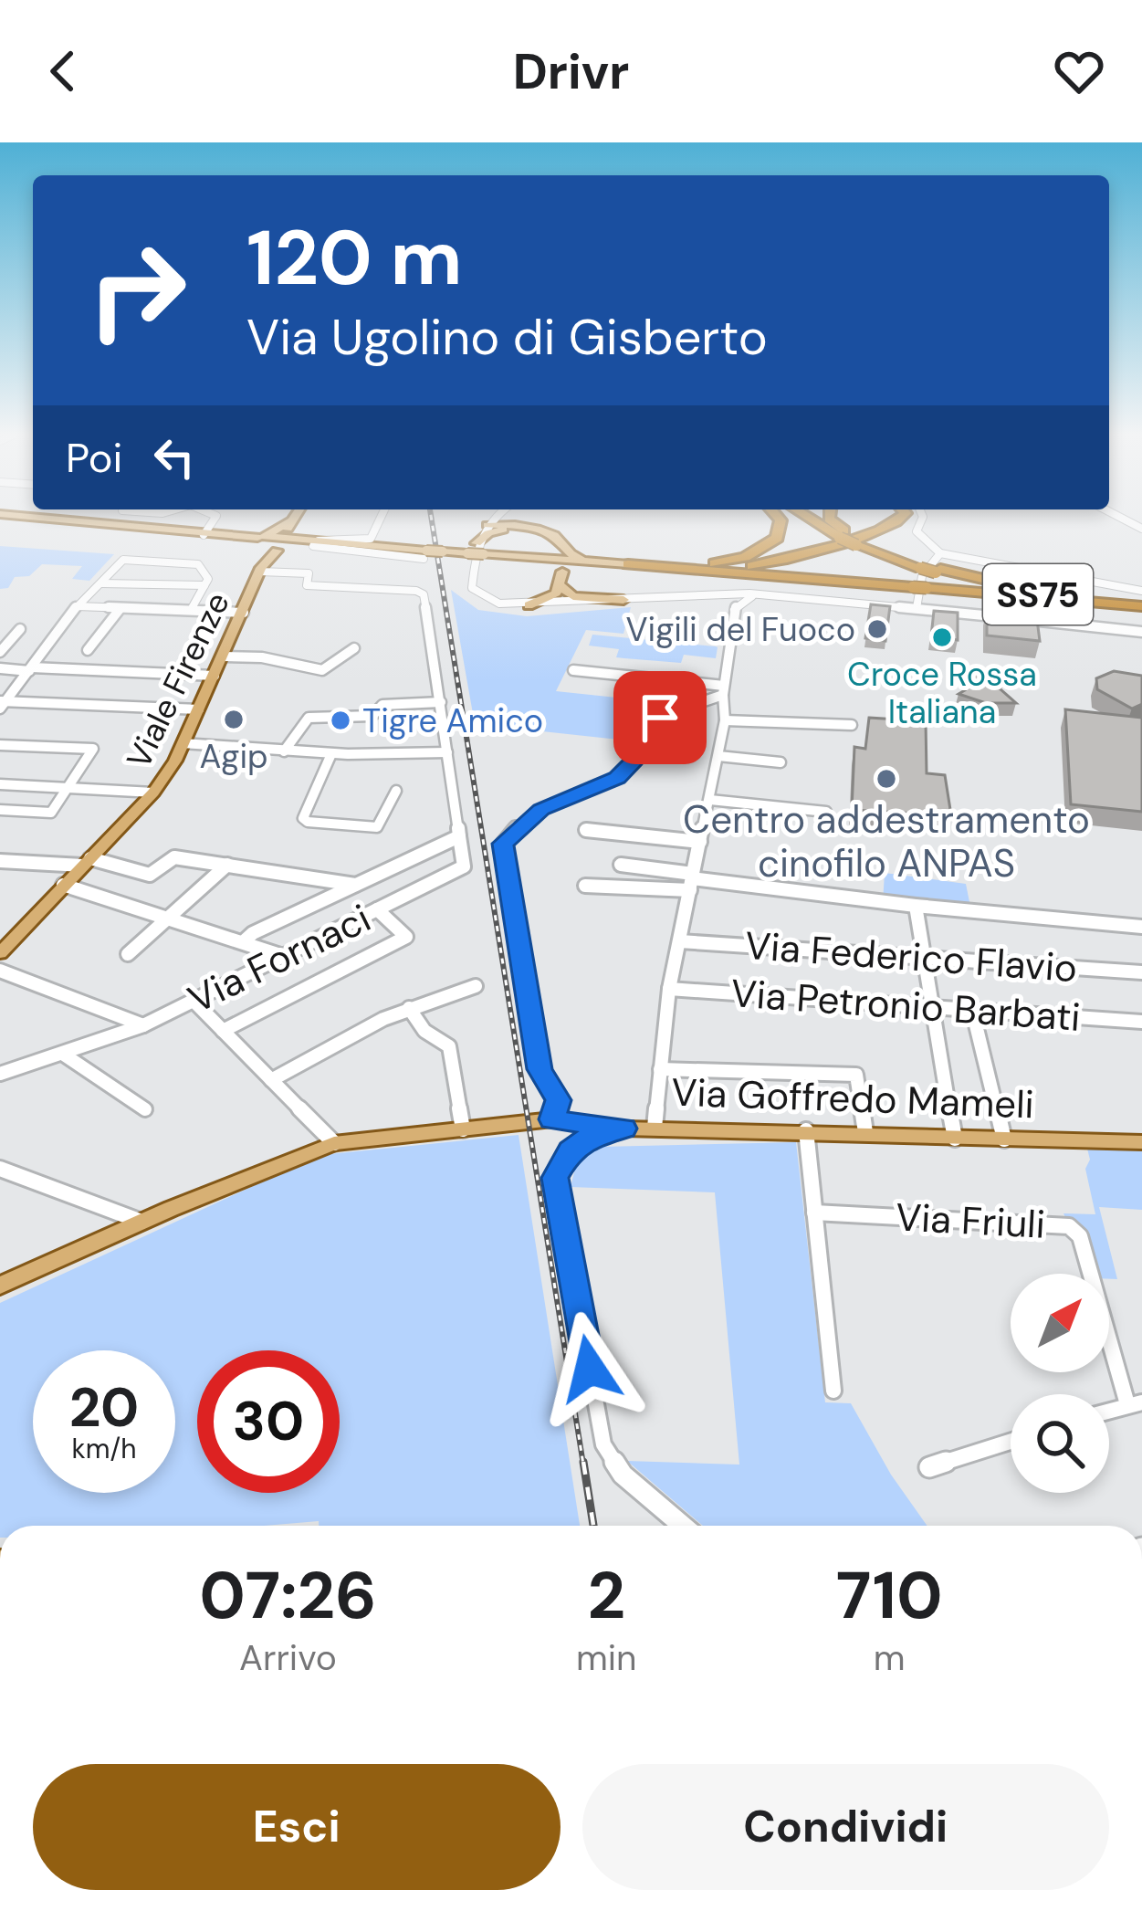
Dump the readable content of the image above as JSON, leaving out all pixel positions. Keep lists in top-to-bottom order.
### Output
{
  "streets": {
    "highway": ["SS75"],
    "main road": ["Viale Firenze", "Via Goffredo Mameli"],
    "street": [
      "Via Federico Flavio",
      "Via Fornaci",
      "Via Petronio Barbati",
      "Via Friuli"
    ]
  },
  "places": [
    "Vigili del Fuoco",
    "Croce Rossa Italiana",
    "Agip",
    "Tigre Amico",
    "Centro addestramento cinofilo ANPAS"
  ],
  "north": "top right",
  "page": {
    "header": "Drivr",
    "turn": ["120 m", "Via Ugolino di Gisberto"],
    "then": "Poi",
    "speed": "20 km/h",
    "limit": "30",
    "eta": [
      "07:26",
      "Arrivo",
      "2",
      "min",
      "710",
      "m"
    ],
    "buttons": ["Esci", "Condividi"]
  }
}
